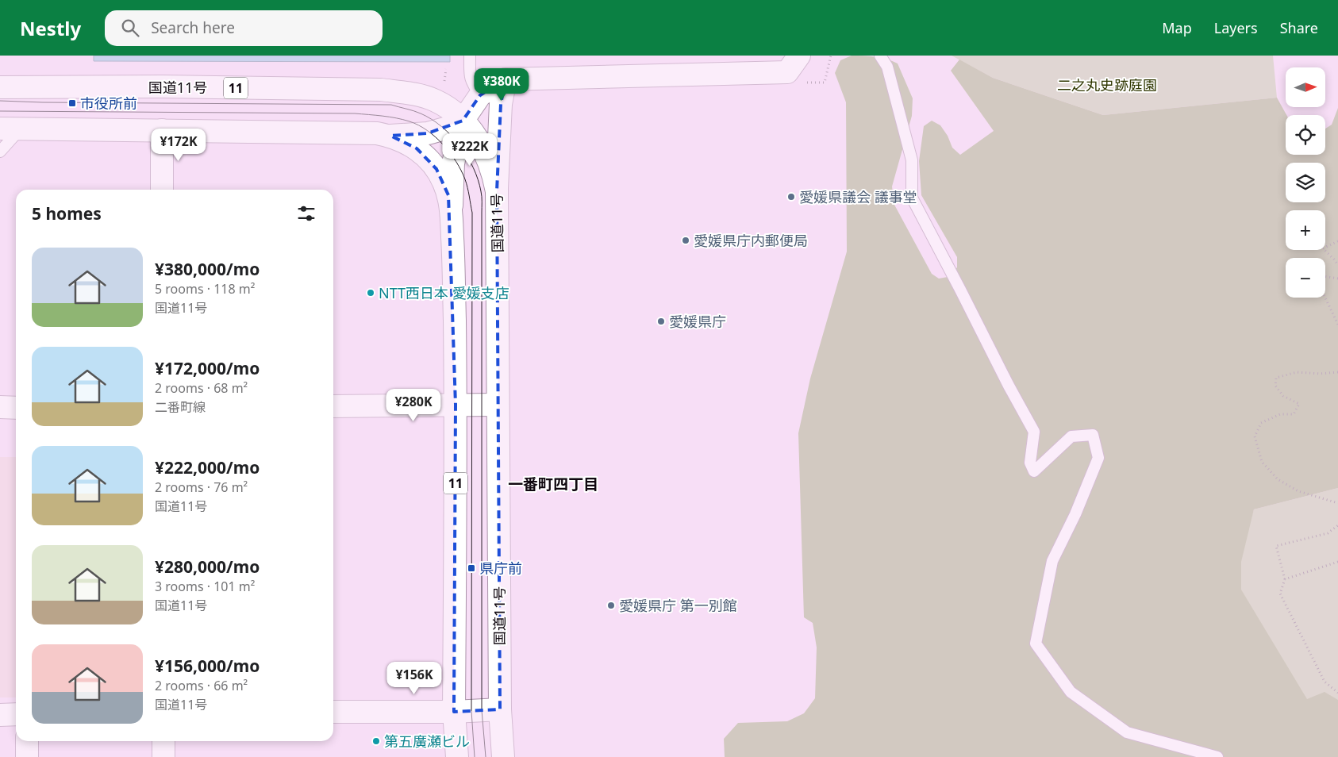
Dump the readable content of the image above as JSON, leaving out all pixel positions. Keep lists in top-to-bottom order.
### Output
{
  "streets": {
    "main road": ["国道11号", "11"]
  },
  "districts": ["一番町四丁目"],
  "parks": ["二之丸史跡庭園"],
  "places": {
    "transit": ["市役所前", "県庁前"],
    "other": [
      "愛媛県議会 議事堂",
      "愛媛県庁内郵便局",
      "NTT西日本 愛媛支店",
      "愛媛県庁",
      "愛媛県庁 第一別館",
      "第五廣瀬ビル"
    ]
  },
  "north": "right",
  "page": {
    "header": "Nestly",
    "search": "Search here",
    "nav": ["Map", "Layers", "Share"],
    "map_buttons": ["+", "−"],
    "price": [
      "¥380K",
      "¥172K",
      "¥222K",
      "¥280K",
      "¥156K"
    ],
    "heading": "5 homes",
    "list": [
      {
        "name": "¥380,000/mo",
        "note": "5 rooms · 118 m² · 国道11号"
      },
      {
        "name": "¥172,000/mo",
        "note": "2 rooms · 68 m² · 二番町線"
      },
      {
        "name": "¥222,000/mo",
        "note": "2 rooms · 76 m² · 国道11号"
      },
      {
        "name": "¥280,000/mo",
        "note": "3 rooms · 101 m² · 国道11号"
      },
      {
        "name": "¥156,000/mo",
        "note": "2 rooms · 66 m² · 国道11号"
      }
    ]
  }
}
